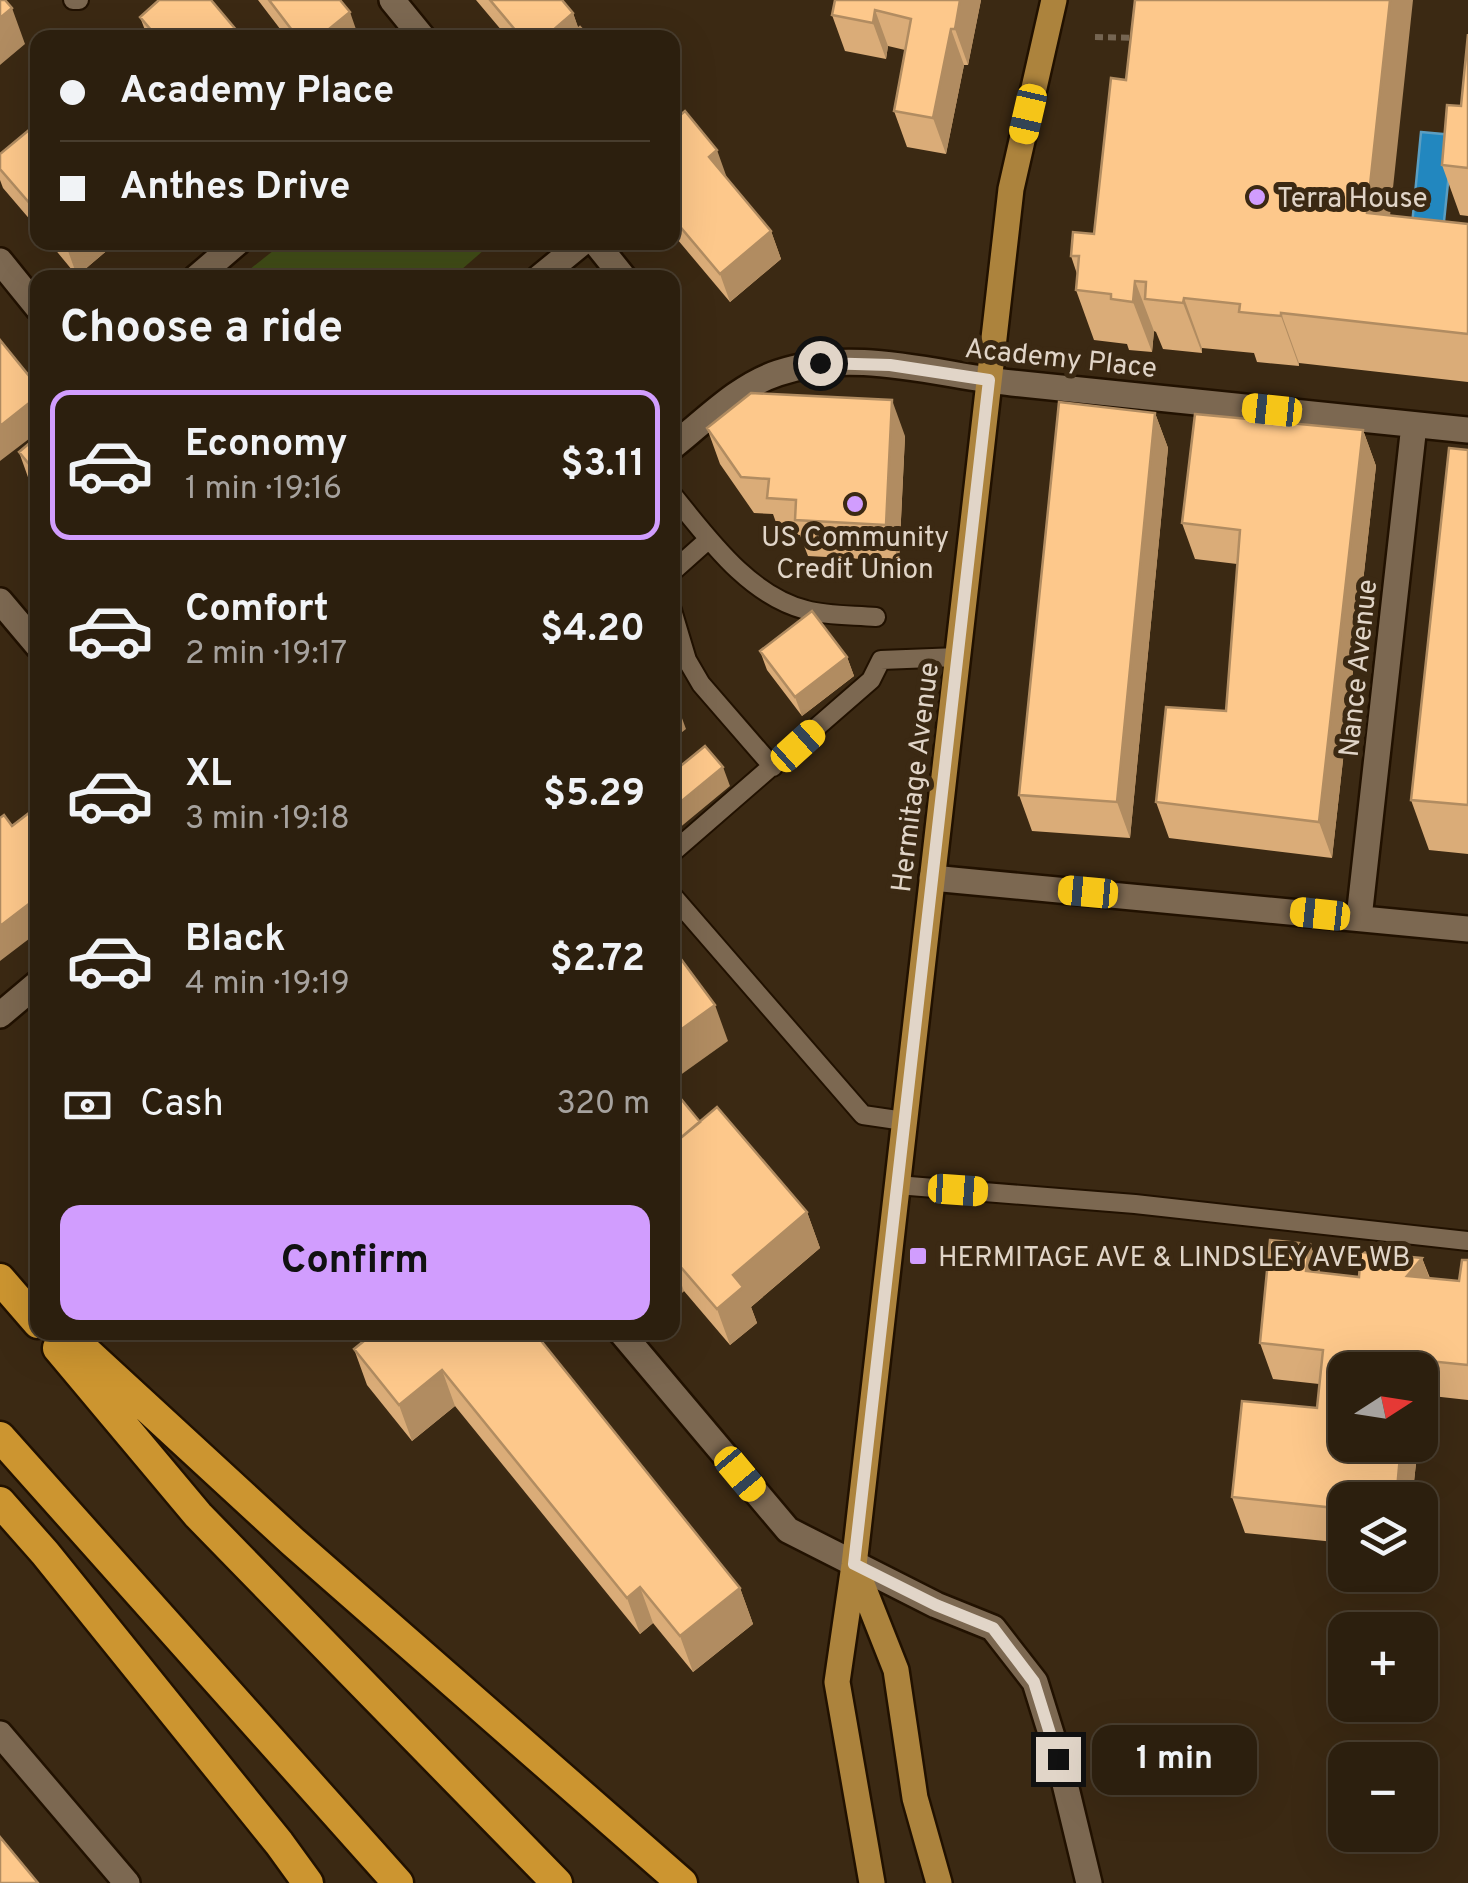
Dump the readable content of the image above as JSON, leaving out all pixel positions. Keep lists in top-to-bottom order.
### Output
{
  "streets": {
    "main road": ["Hermitage Avenue"],
    "street": ["Academy Place", "Nance Avenue"]
  },
  "crossings": [
    ["Academy Place", "Nance Avenue"],
    ["Academy Place", "Hermitage Avenue"]
  ],
  "places": {
    "other": ["Terra House", "US Community Credit Union"],
    "transit": ["HERMITAGE AVE & LINDSLEY AVE WB"]
  },
  "north": "right",
  "page": {
    "banner": ["Academy Place", "Anthes Drive"],
    "heading": "Choose a ride",
    "list": [
      {
        "name": "Economy",
        "note": "1 min · 19:16",
        "value": "$3.11"
      },
      {
        "name": "Comfort",
        "note": "2 min · 19:17",
        "value": "$4.20"
      },
      {
        "name": "XL",
        "note": "3 min · 19:18",
        "value": "$5.29"
      },
      {
        "name": "Black",
        "note": "4 min · 19:19",
        "value": "$2.72"
      }
    ],
    "pay": ["Cash", "320 m"],
    "buttons": "Confirm",
    "map_buttons": ["+", "−"],
    "bubble": "1 min"
  }
}
